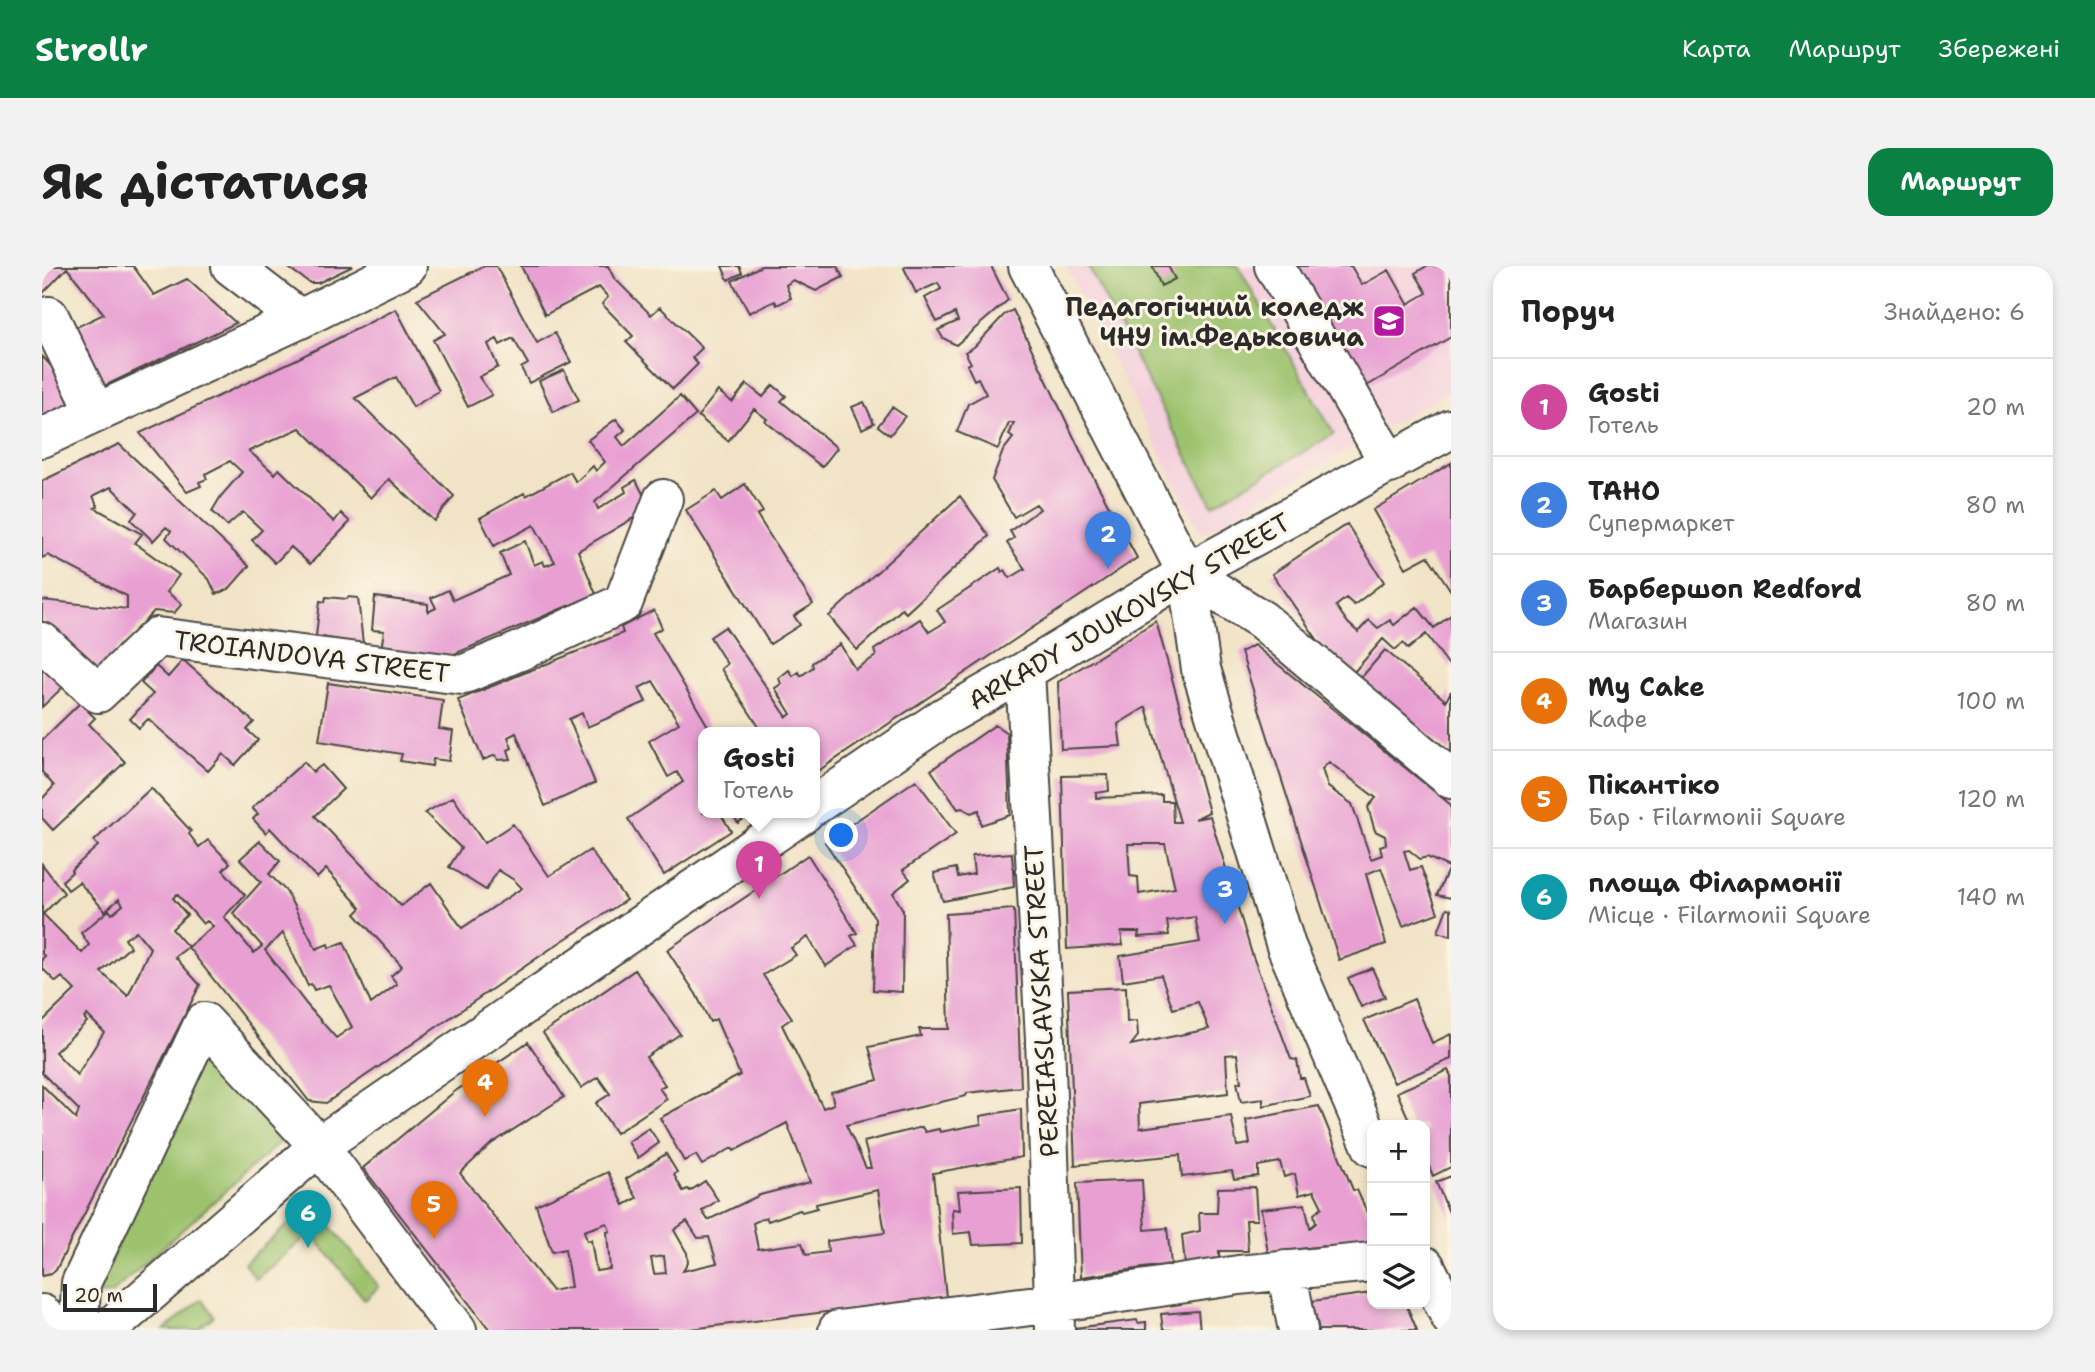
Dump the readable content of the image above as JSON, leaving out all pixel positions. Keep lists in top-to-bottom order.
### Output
{
  "streets": {
    "street": ["ARKADY JOUKOVSKY STREET", "TROIANDOVA STREET", "PEREIASLAVSKA STREET"]
  },
  "crossings": [
    ["ARKADY JOUKOVSKY STREET", "PEREIASLAVSKA STREET"]
  ],
  "places": {
    "school or university": ["Педагогічний коледж ЧНУ ім.Федьковича"]
  },
  "scale_bar": "20 m",
  "page": {
    "header": "Strollr",
    "nav": ["Карта", "Маршрут", "Збережені"],
    "buttons": "Маршрут",
    "title": "Як дістатися",
    "heading": ["Поруч", "Знайдено: 6"],
    "list": [
      {
        "mark": "1",
        "name": "Gosti",
        "note": "Готель",
        "value": "20 m"
      },
      {
        "mark": "2",
        "name": "TAHO",
        "note": "Супермаркет",
        "value": "80 m"
      },
      {
        "mark": "3",
        "name": "Барбершоп Redford",
        "note": "Магазин",
        "value": "80 m"
      },
      {
        "mark": "4",
        "name": "My Cake",
        "note": "Кафе",
        "value": "100 m"
      },
      {
        "mark": "5",
        "name": "Пікантіко",
        "note": "Бар · Filarmonii Square",
        "value": "120 m"
      },
      {
        "mark": "6",
        "name": "площа Філармонії",
        "note": "Місце · Filarmonii Square",
        "value": "140 m"
      }
    ],
    "pins": [
      "2",
      "1",
      "3",
      "4",
      "5",
      "6"
    ],
    "popup": ["Gosti", "Готель"],
    "map_buttons": ["+", "−"],
    "scale": "20 m"
  }
}
